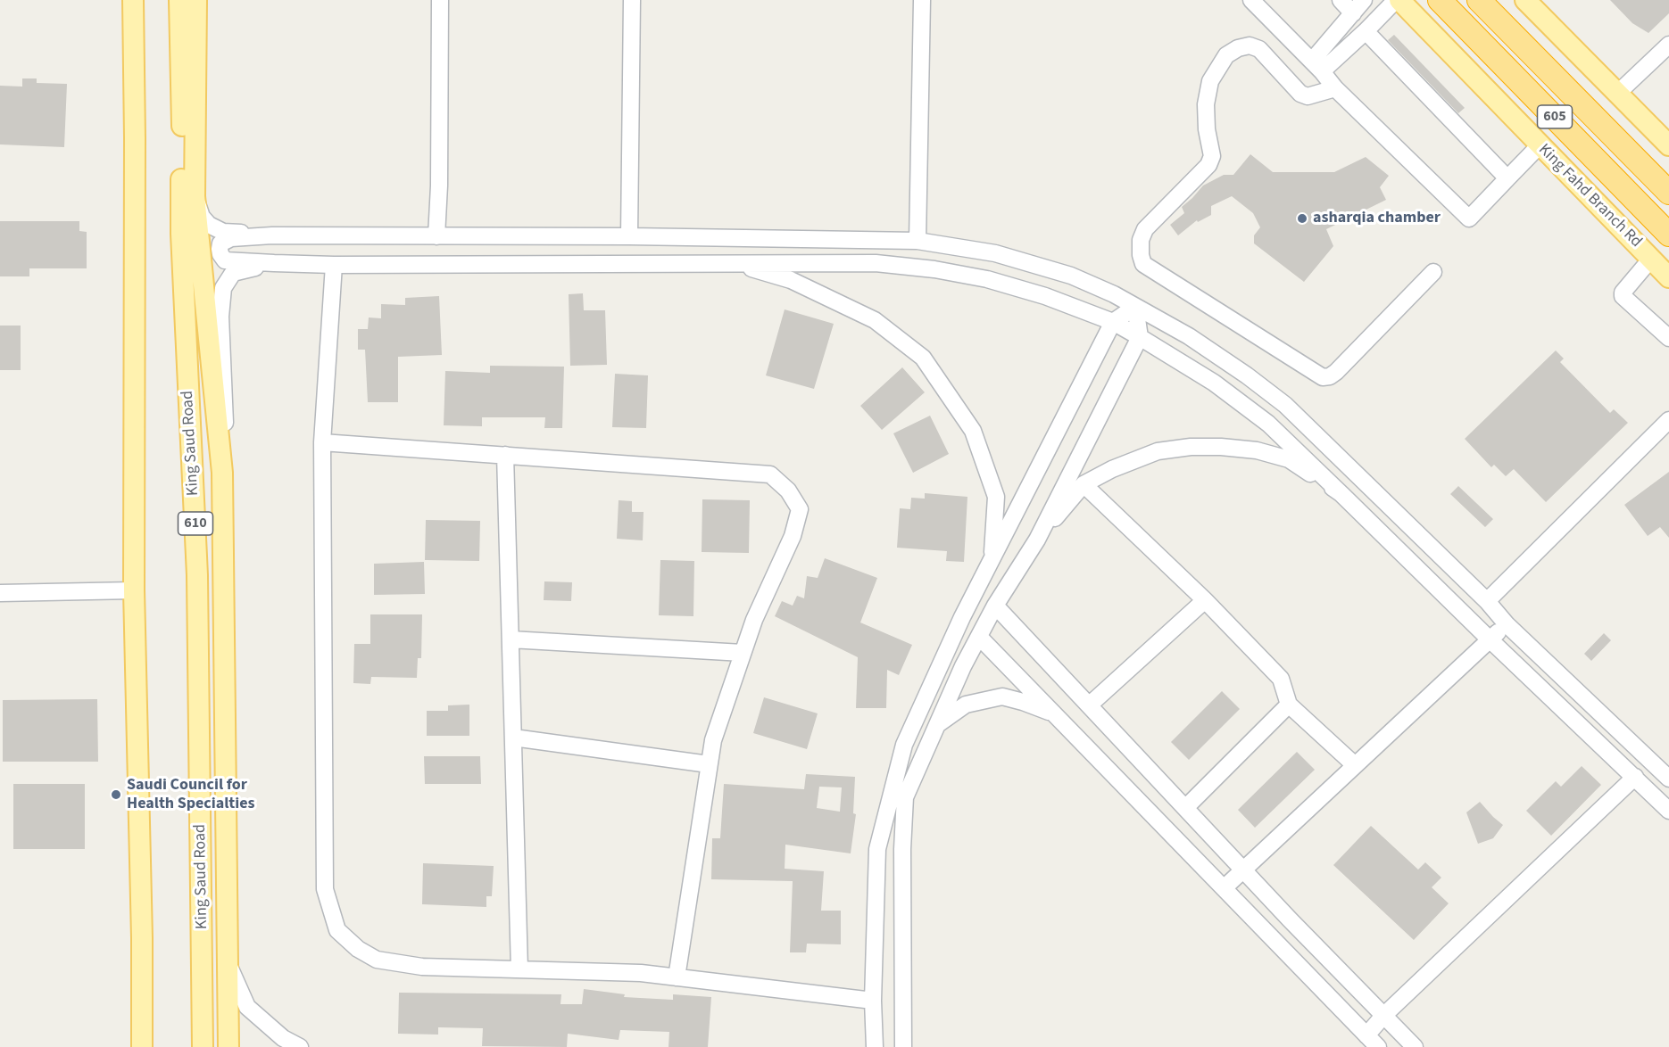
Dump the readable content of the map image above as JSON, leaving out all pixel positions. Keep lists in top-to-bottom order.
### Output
{
  "streets": {
    "highway": ["605"],
    "main road": ["King Fahd Branch Rd", "King Saud Road", "610"]
  },
  "places": ["asharqia chamber", "Saudi Council for Health Specialties"]
}
